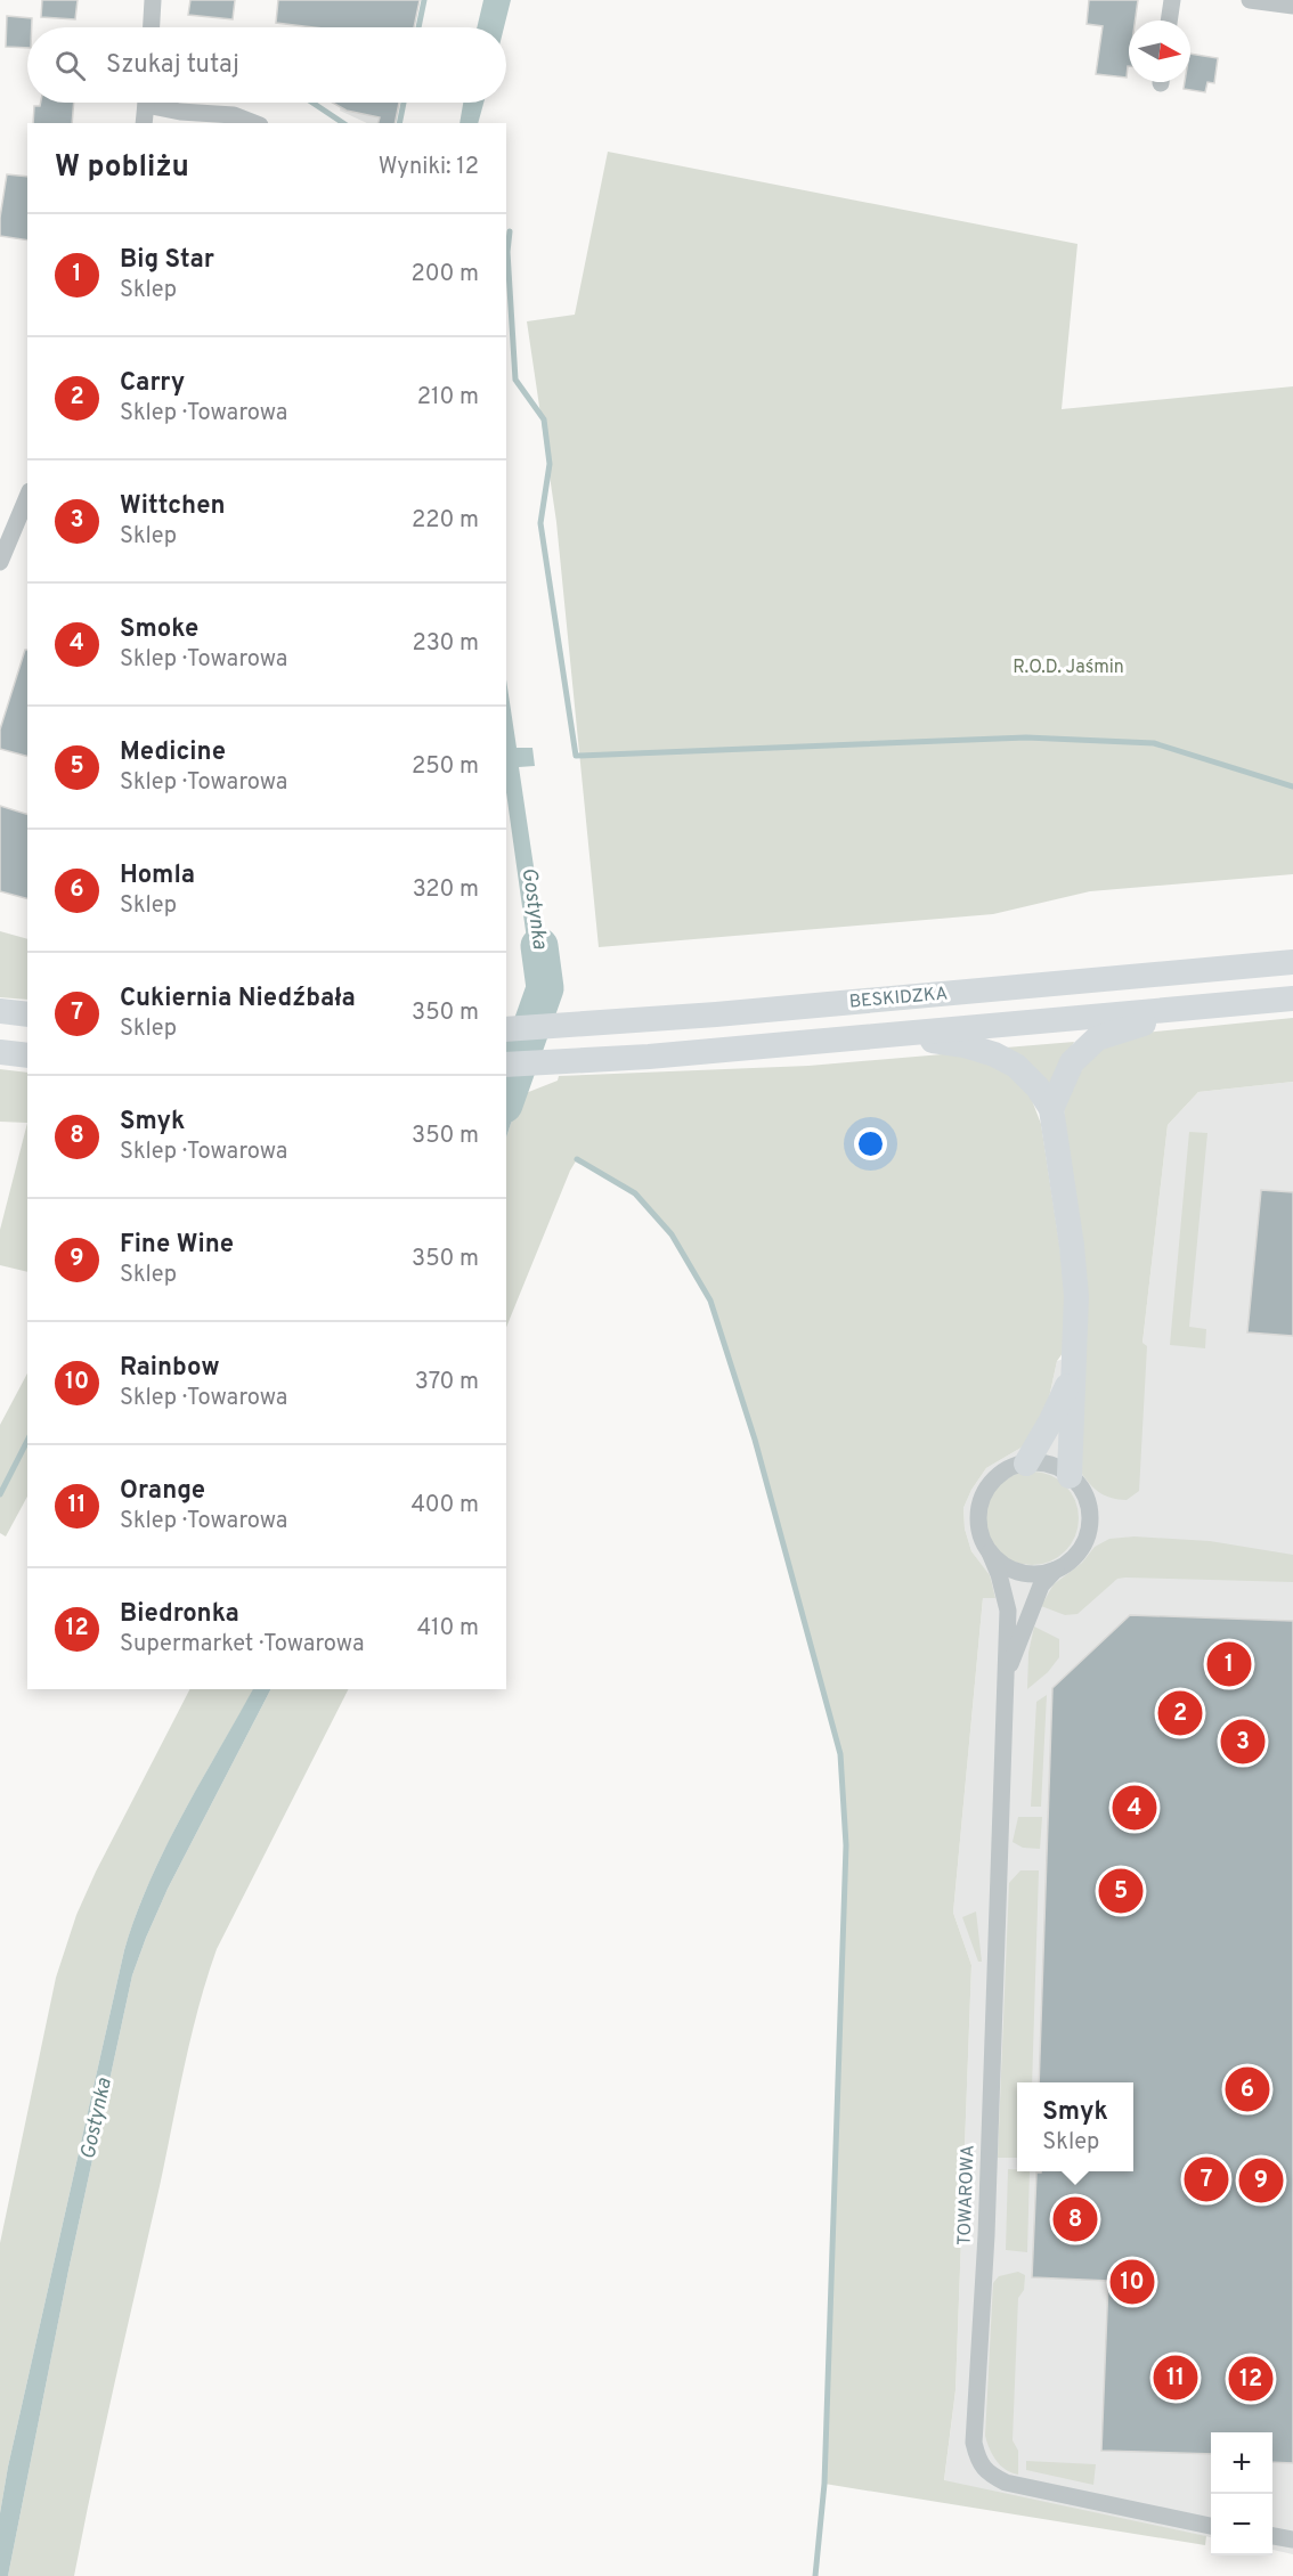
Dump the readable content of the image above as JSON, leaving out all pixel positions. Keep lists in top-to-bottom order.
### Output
{
  "streets": {
    "main road": ["BESKIDZKA"],
    "street": ["TOWAROWA"]
  },
  "water": ["Gostynka"],
  "parks": ["R.O.D. Jaśmin"],
  "north": "right",
  "page": {
    "search": "Szukaj tutaj",
    "heading": ["W pobliżu", "Wyniki: 12"],
    "list": [
      {
        "mark": "1",
        "name": "Big Star",
        "note": "Sklep",
        "value": "200 m"
      },
      {
        "mark": "2",
        "name": "Carry",
        "note": "Sklep · Towarowa",
        "value": "210 m"
      },
      {
        "mark": "3",
        "name": "Wittchen",
        "note": "Sklep",
        "value": "220 m"
      },
      {
        "mark": "4",
        "name": "Smoke",
        "note": "Sklep · Towarowa",
        "value": "230 m"
      },
      {
        "mark": "5",
        "name": "Medicine",
        "note": "Sklep · Towarowa",
        "value": "250 m"
      },
      {
        "mark": "6",
        "name": "Homla",
        "note": "Sklep",
        "value": "320 m"
      },
      {
        "mark": "7",
        "name": "Cukiernia Niedźbała",
        "note": "Sklep",
        "value": "350 m"
      },
      {
        "mark": "8",
        "name": "Smyk",
        "note": "Sklep · Towarowa",
        "value": "350 m"
      },
      {
        "mark": "9",
        "name": "Fine Wine",
        "note": "Sklep",
        "value": "350 m"
      },
      {
        "mark": "10",
        "name": "Rainbow",
        "note": "Sklep · Towarowa",
        "value": "370 m"
      },
      {
        "mark": "11",
        "name": "Orange",
        "note": "Sklep · Towarowa",
        "value": "400 m"
      },
      {
        "mark": "12",
        "name": "Biedronka",
        "note": "Supermarket · Towarowa",
        "value": "410 m"
      }
    ],
    "pins": [
      "1",
      "2",
      "3",
      "4",
      "5",
      "6",
      "7",
      "9",
      "8",
      "10",
      "11",
      "12"
    ],
    "popup": ["Smyk", "Sklep"],
    "map_buttons": ["+", "−"]
  }
}
